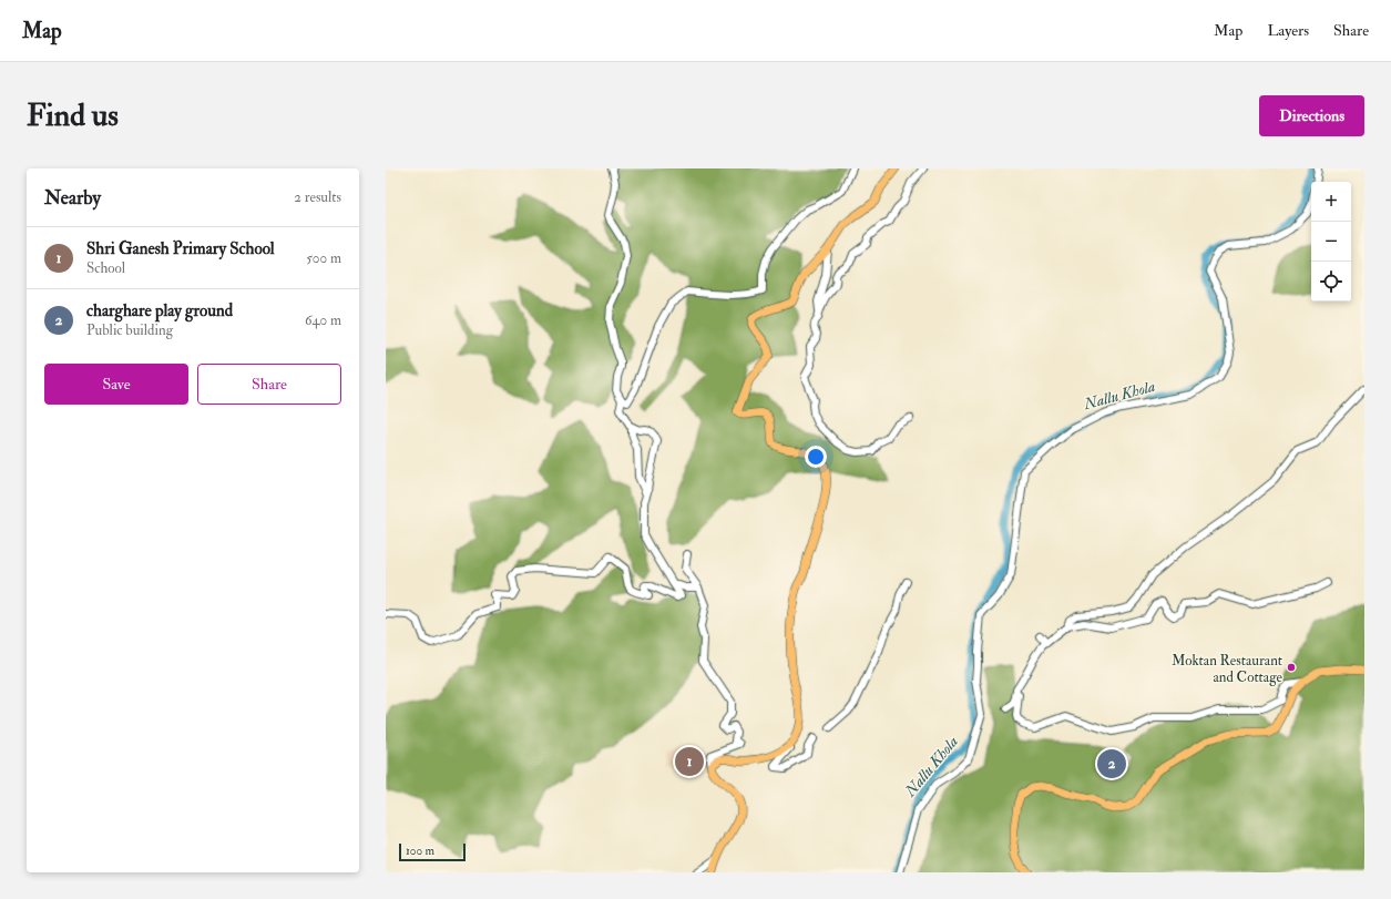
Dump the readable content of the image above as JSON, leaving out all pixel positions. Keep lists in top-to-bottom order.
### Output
{
  "water": ["Nallu Khola"],
  "places": ["Moktan Restaurant and Cottage"],
  "scale_bar": "100 m",
  "page": {
    "header": "Map",
    "nav": ["Map", "Layers", "Share"],
    "buttons": [
      "Directions",
      ["Save", "Share"]
    ],
    "title": "Find us",
    "heading": ["Nearby", "2 results"],
    "map_buttons": ["+", "−"],
    "list": [
      {
        "mark": "1",
        "name": "Shri Ganesh Primary School",
        "note": "School",
        "value": "500 m"
      },
      {
        "mark": "2",
        "name": "charghare play ground",
        "note": "Public building",
        "value": "640 m"
      }
    ],
    "pins": ["1", "2"],
    "scale": "100 m"
  }
}
